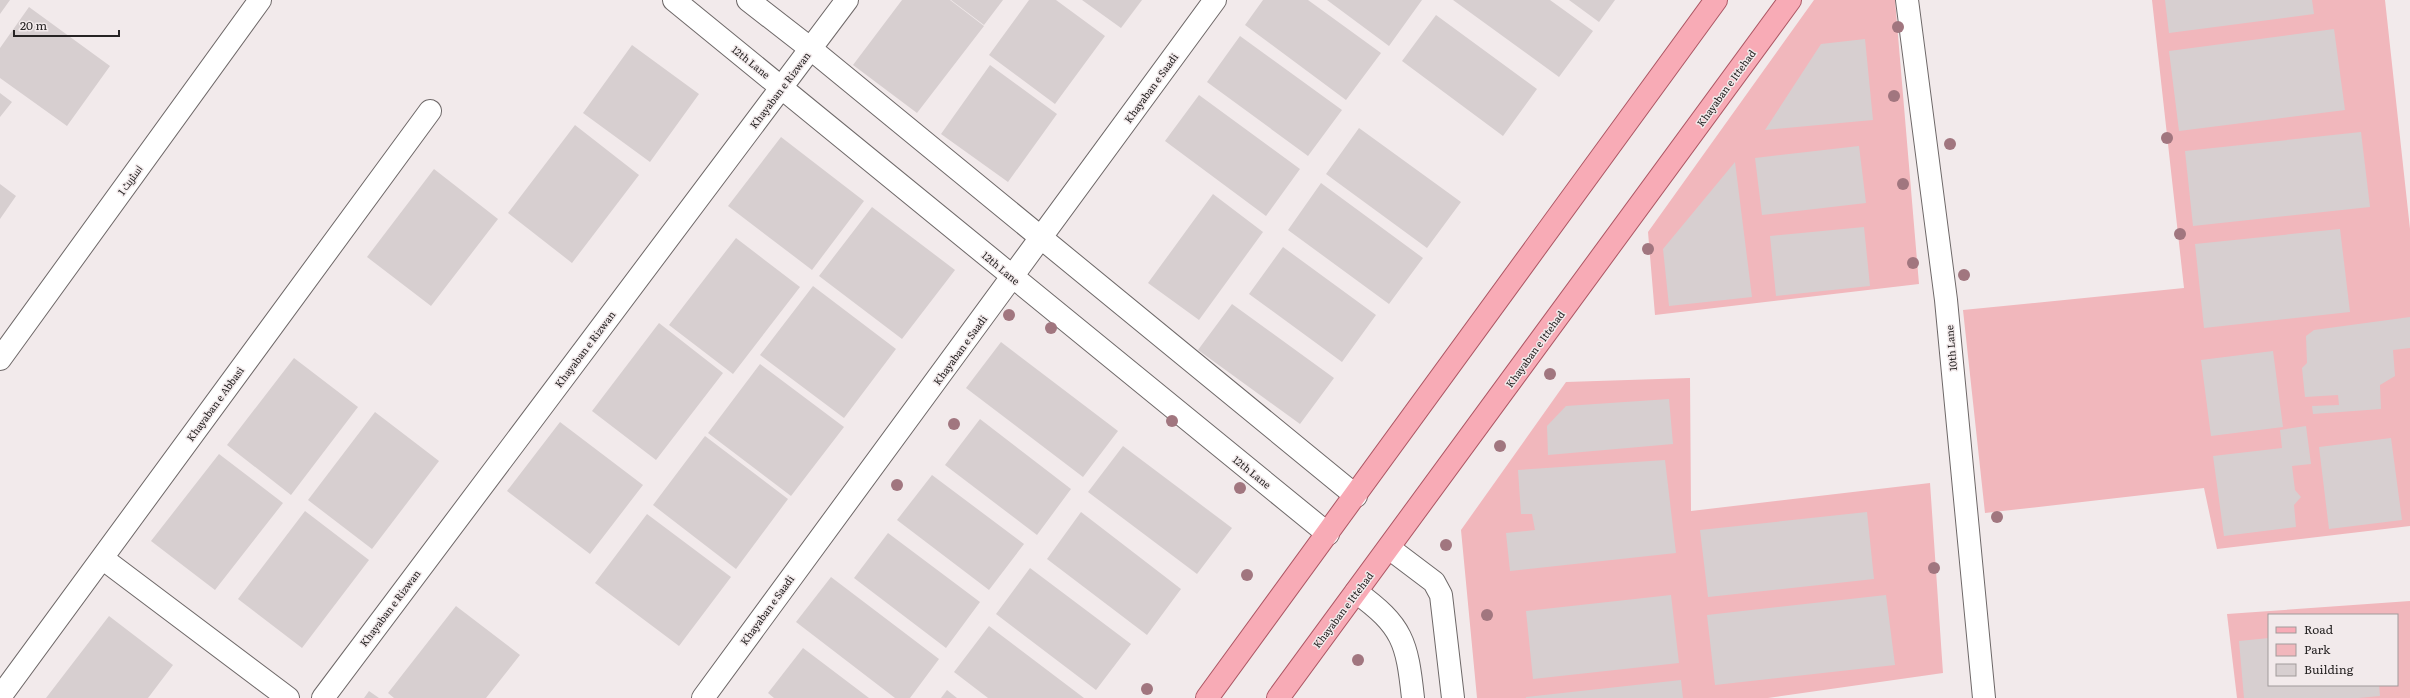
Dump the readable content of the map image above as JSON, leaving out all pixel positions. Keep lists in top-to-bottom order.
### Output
{
  "streets": {
    "main road": ["Khayaban e Ittehad"],
    "street": [
      "12th Lane",
      "Khayaban e Saadi",
      "Khayaban e Rizwan",
      "اسٹریٹ 1",
      "10th Lane",
      "Khayaban e Abbasi"
    ]
  },
  "crossings": [
    ["12th Lane", "Khayaban e Saadi"],
    ["12th Lane", "Khayaban e Rizwan"]
  ],
  "legend": ["Road", "Park", "Building"],
  "scale_bar": "20 m"
}
